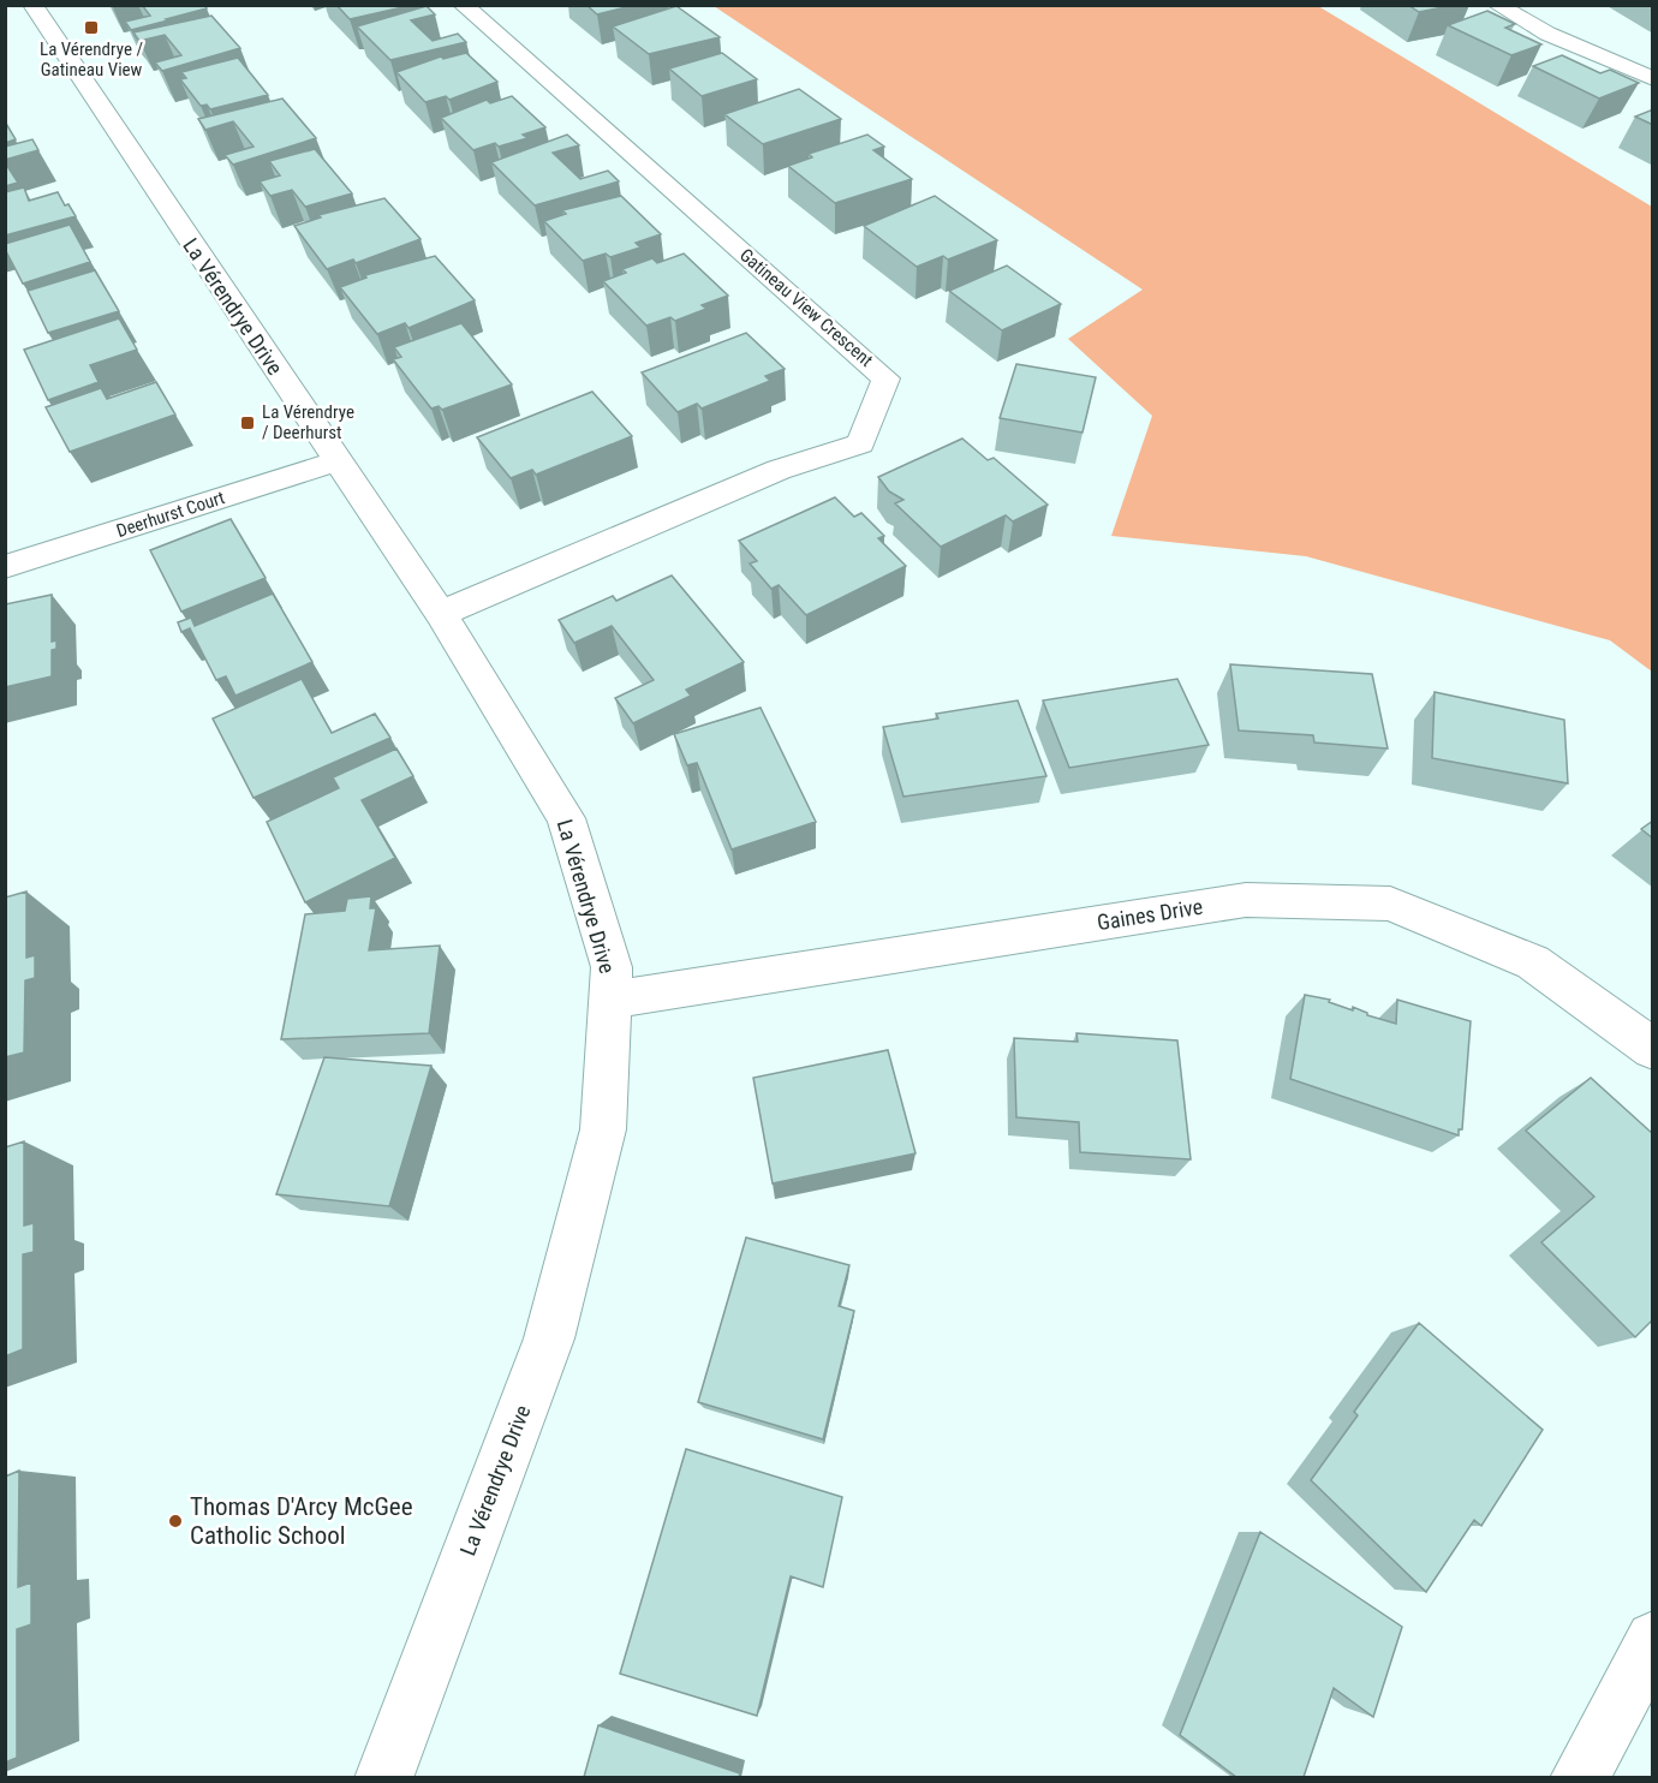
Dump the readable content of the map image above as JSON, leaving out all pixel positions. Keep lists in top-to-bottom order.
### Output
{
  "streets": {
    "street": [
      "La Vérendrye Drive",
      "Gatineau View Crescent",
      "Deerhurst Court",
      "Gaines Drive"
    ]
  },
  "crossings": [
    ["La Vérendrye Drive", "Gatineau View Crescent"],
    ["La Vérendrye Drive", "Deerhurst Court"],
    ["La Vérendrye Drive", "Gaines Drive"]
  ],
  "places": {
    "transit": ["La Vérendrye / Gatineau View", "La Vérendrye / Deerhurst"],
    "other": ["Thomas D'Arcy McGee Catholic School"]
  }
}
